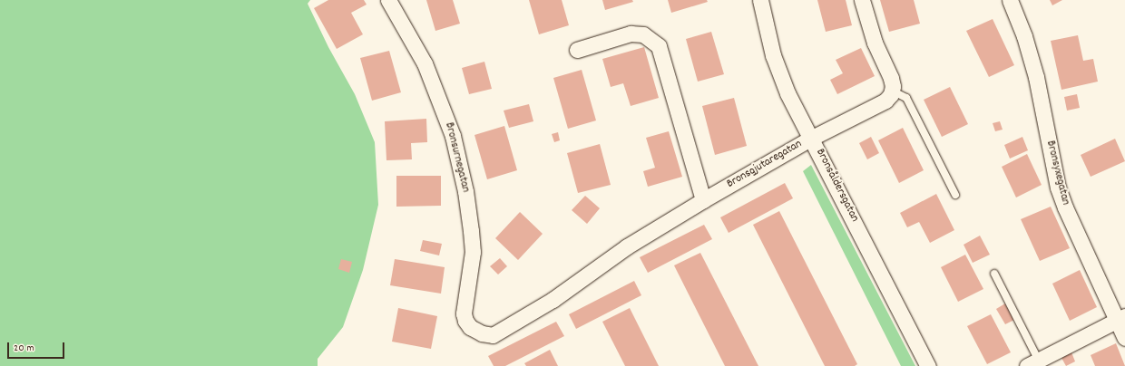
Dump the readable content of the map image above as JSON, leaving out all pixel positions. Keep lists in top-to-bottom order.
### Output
{
  "streets": {
    "street": [
      "Bronsurnegatan",
      "Bronsgjutaregatan",
      "Bronsyxegatan",
      "Bronsåldersgatan"
    ]
  },
  "crossings": [
    ["Bronsurnegatan", "Bronsgjutaregatan"],
    ["Bronsgjutaregatan", "Bronsåldersgatan"]
  ],
  "scale_bar": "20 m"
}
